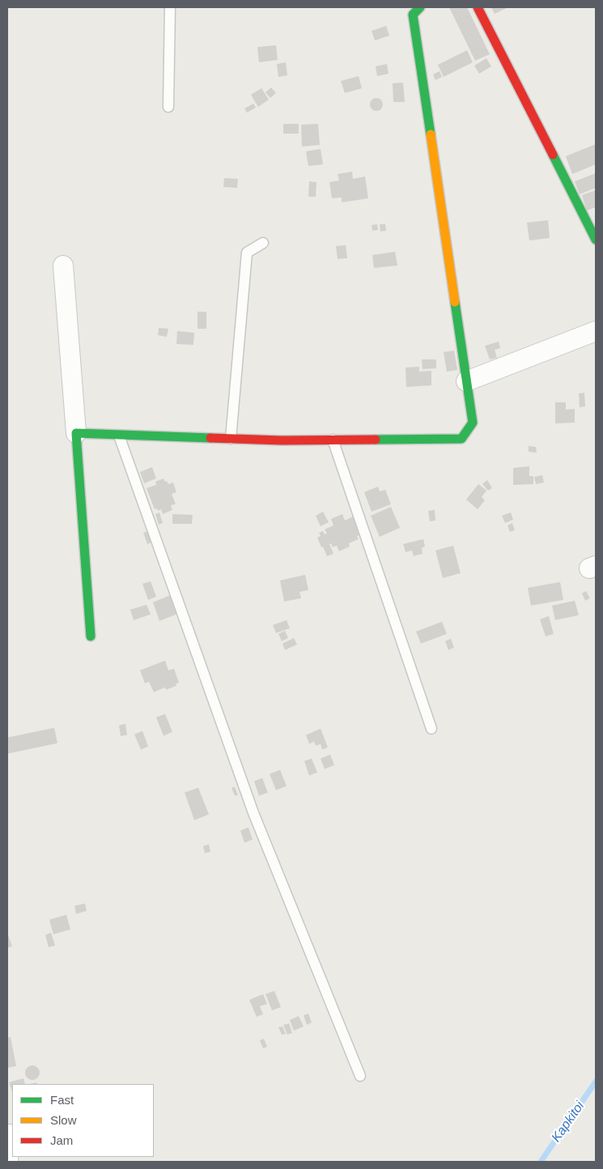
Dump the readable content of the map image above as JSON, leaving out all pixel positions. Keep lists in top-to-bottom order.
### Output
{
  "water": ["Kapkitoi"],
  "legend": ["Fast", "Slow", "Jam"]
}
